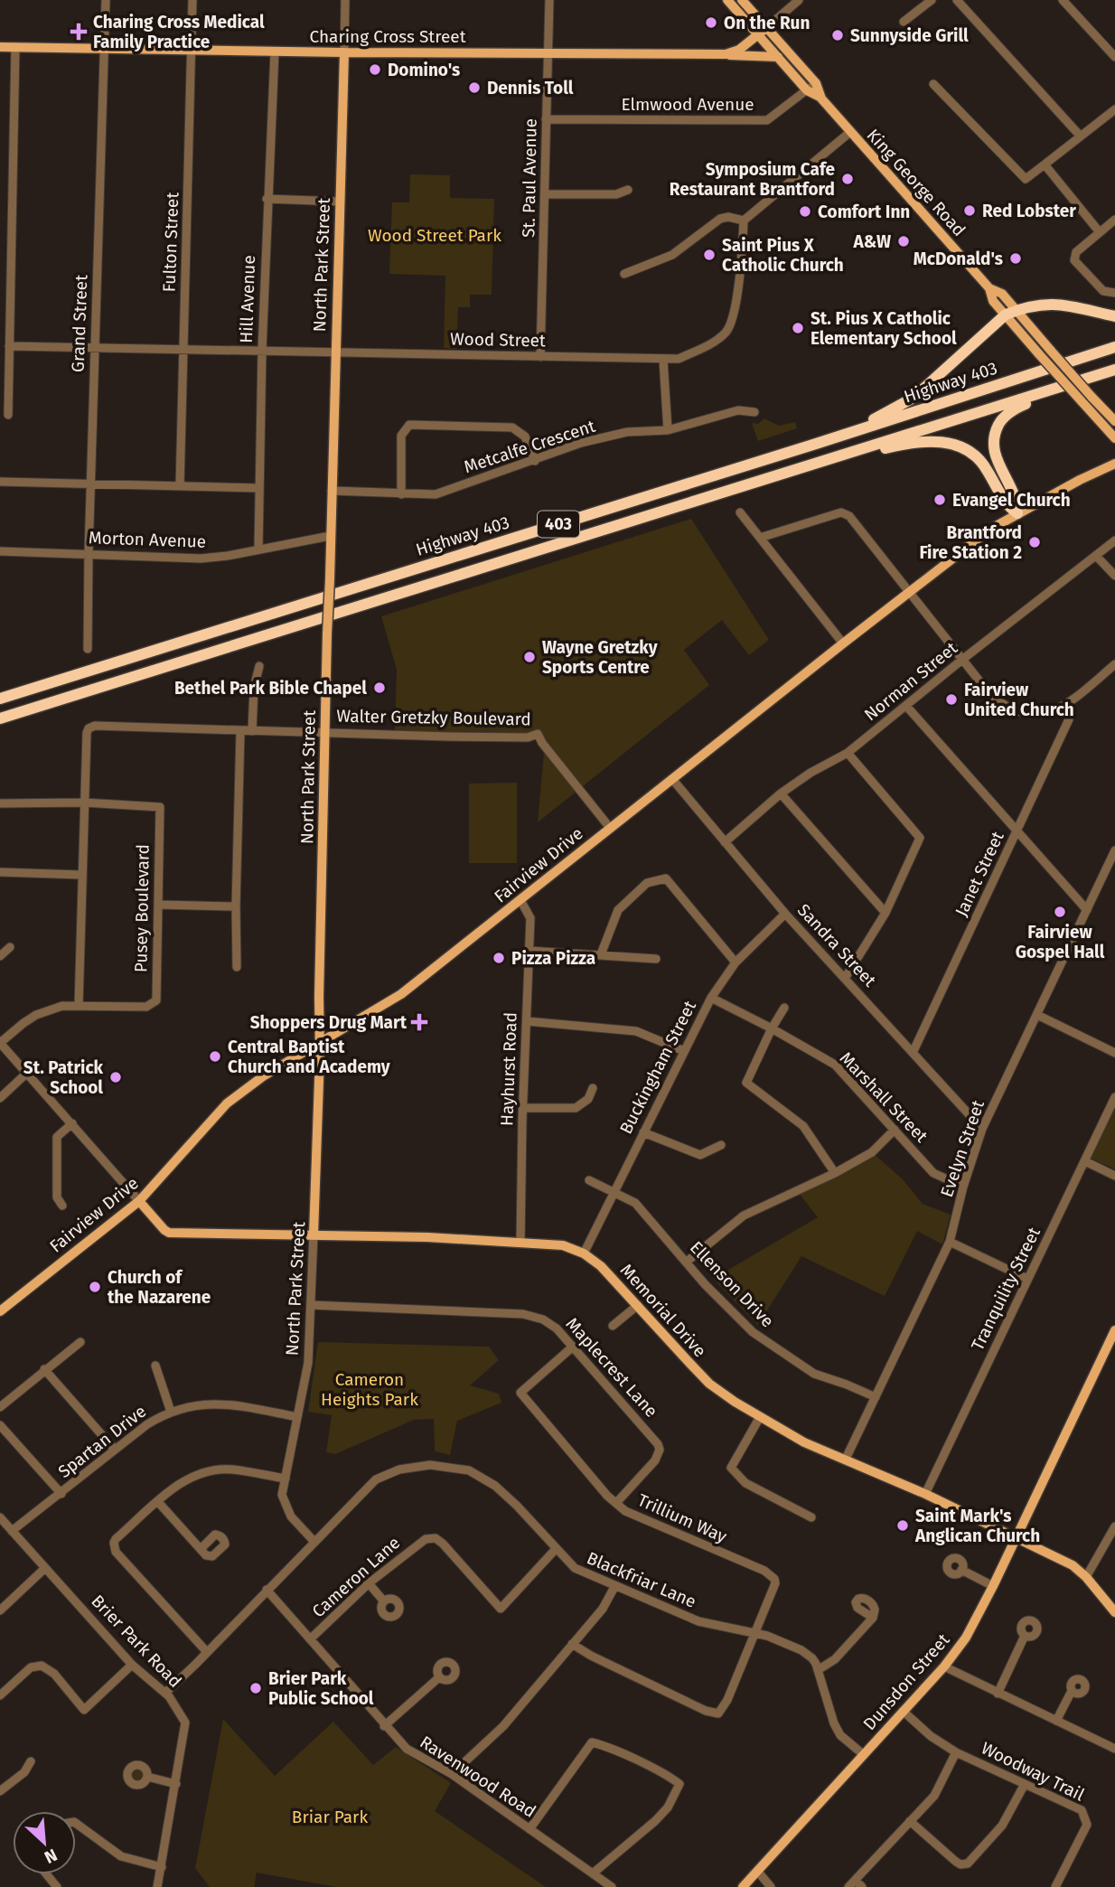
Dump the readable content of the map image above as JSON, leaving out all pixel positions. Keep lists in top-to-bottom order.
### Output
{
  "streets": {
    "highway": ["Highway 403", "403"],
    "main road": [
      "Charing Cross Street",
      "King George Road",
      "North Park Street",
      "Fairview Drive",
      "Memorial Drive",
      "Dunsdon Street"
    ],
    "street": [
      "Elmwood Avenue",
      "St. Paul Avenue",
      "Fulton Street",
      "Hill Avenue",
      "Grand Street",
      "Wood Street",
      "Metcalfe Crescent",
      "Morton Avenue",
      "Norman Street",
      "Walter Gretzky Boulevard",
      "Janet Street",
      "Pusey Boulevard",
      "Sandra Street",
      "Buckingham Street",
      "Hayhurst Road",
      "Marshall Street",
      "Evelyn Street",
      "Ellenson Drive",
      "Tranquility Street",
      "Maplecrest Lane",
      "Spartan Drive",
      "Trillium Way",
      "Cameron Lane",
      "Blackfriar Lane",
      "Brier Park Road",
      "Woodway Trail",
      "Ravenwood Road"
    ]
  },
  "crossings": [
    ["Charing Cross Street", "St. Paul Avenue"],
    ["Charing Cross Street", "King George Road"],
    ["Charing Cross Street", "Fulton Street"],
    ["Charing Cross Street", "North Park Street"],
    ["Charing Cross Street", "Hill Avenue"],
    ["Charing Cross Street", "Grand Street"],
    ["Elmwood Avenue", "St. Paul Avenue"],
    ["Elmwood Avenue", "King George Road"],
    ["St. Paul Avenue", "Wood Street"],
    ["Fulton Street", "Wood Street"],
    ["North Park Street", "Wood Street"],
    ["North Park Street", "Metcalfe Crescent"],
    ["North Park Street", "Morton Avenue"],
    ["North Park Street", "Walter Gretzky Boulevard"],
    ["North Park Street", "Fairview Drive"],
    ["North Park Street", "Memorial Drive"],
    ["North Park Street", "Maplecrest Lane"],
    ["North Park Street", "Spartan Drive"],
    ["North Park Street", "Blackfriar Lane"],
    ["Hill Avenue", "Wood Street"],
    ["Hill Avenue", "Morton Avenue"],
    ["Grand Street", "Wood Street"],
    ["Grand Street", "Morton Avenue"],
    ["Norman Street", "Sandra Street"],
    ["Walter Gretzky Boulevard", "Fairview Drive"],
    ["Fairview Drive", "Sandra Street"],
    ["Fairview Drive", "Hayhurst Road"],
    ["Fairview Drive", "Memorial Drive"],
    ["Janet Street", "Sandra Street"],
    ["Sandra Street", "Buckingham Street"],
    ["Sandra Street", "Evelyn Street"],
    ["Buckingham Street", "Marshall Street"],
    ["Buckingham Street", "Ellenson Drive"],
    ["Buckingham Street", "Memorial Drive"],
    ["Hayhurst Road", "Memorial Drive"],
    ["Marshall Street", "Evelyn Street"],
    ["Evelyn Street", "Ellenson Drive"],
    ["Evelyn Street", "Memorial Drive"],
    ["Tranquility Street", "Memorial Drive"],
    ["Memorial Drive", "Dunsdon Street"],
    ["Maplecrest Lane", "Trillium Way"],
    ["Spartan Drive", "Brier Park Road"],
    ["Trillium Way", "Blackfriar Lane"],
    ["Cameron Lane", "Blackfriar Lane"],
    ["Cameron Lane", "Ravenwood Road"],
    ["Blackfriar Lane", "Brier Park Road"],
    ["Blackfriar Lane", "Dunsdon Street"],
    ["Blackfriar Lane", "Ravenwood Road"],
    ["Dunsdon Street", "Woodway Trail"]
  ],
  "parks": ["Wood Street Park", "Cameron Heights Park", "Briar Park"],
  "places": {
    "other": [
      "On the Run",
      "Sunnyside Grill",
      "Domino's",
      "Dennis Toll",
      "Symposium Cafe Restaurant Brantford",
      "Red Lobster",
      "Comfort Inn",
      "A&W",
      "Saint Pius X Catholic Church",
      "McDonald's",
      "St. Pius X Catholic Elementary School",
      "Evangel Church",
      "Brantford Fire Station 2",
      "Wayne Gretzky Sports Centre",
      "Bethel Park Bible Chapel",
      "Fairview United Church",
      "Fairview Gospel Hall",
      "Pizza Pizza",
      "Central Baptist Church and Academy",
      "St. Patrick School",
      "Church of the Nazarene",
      "Saint Mark's Anglican Church",
      "Brier Park Public School"
    ],
    "health": ["Charing Cross Medical Family Practice", "Shoppers Drug Mart"]
  },
  "north": "bottom right"
}
